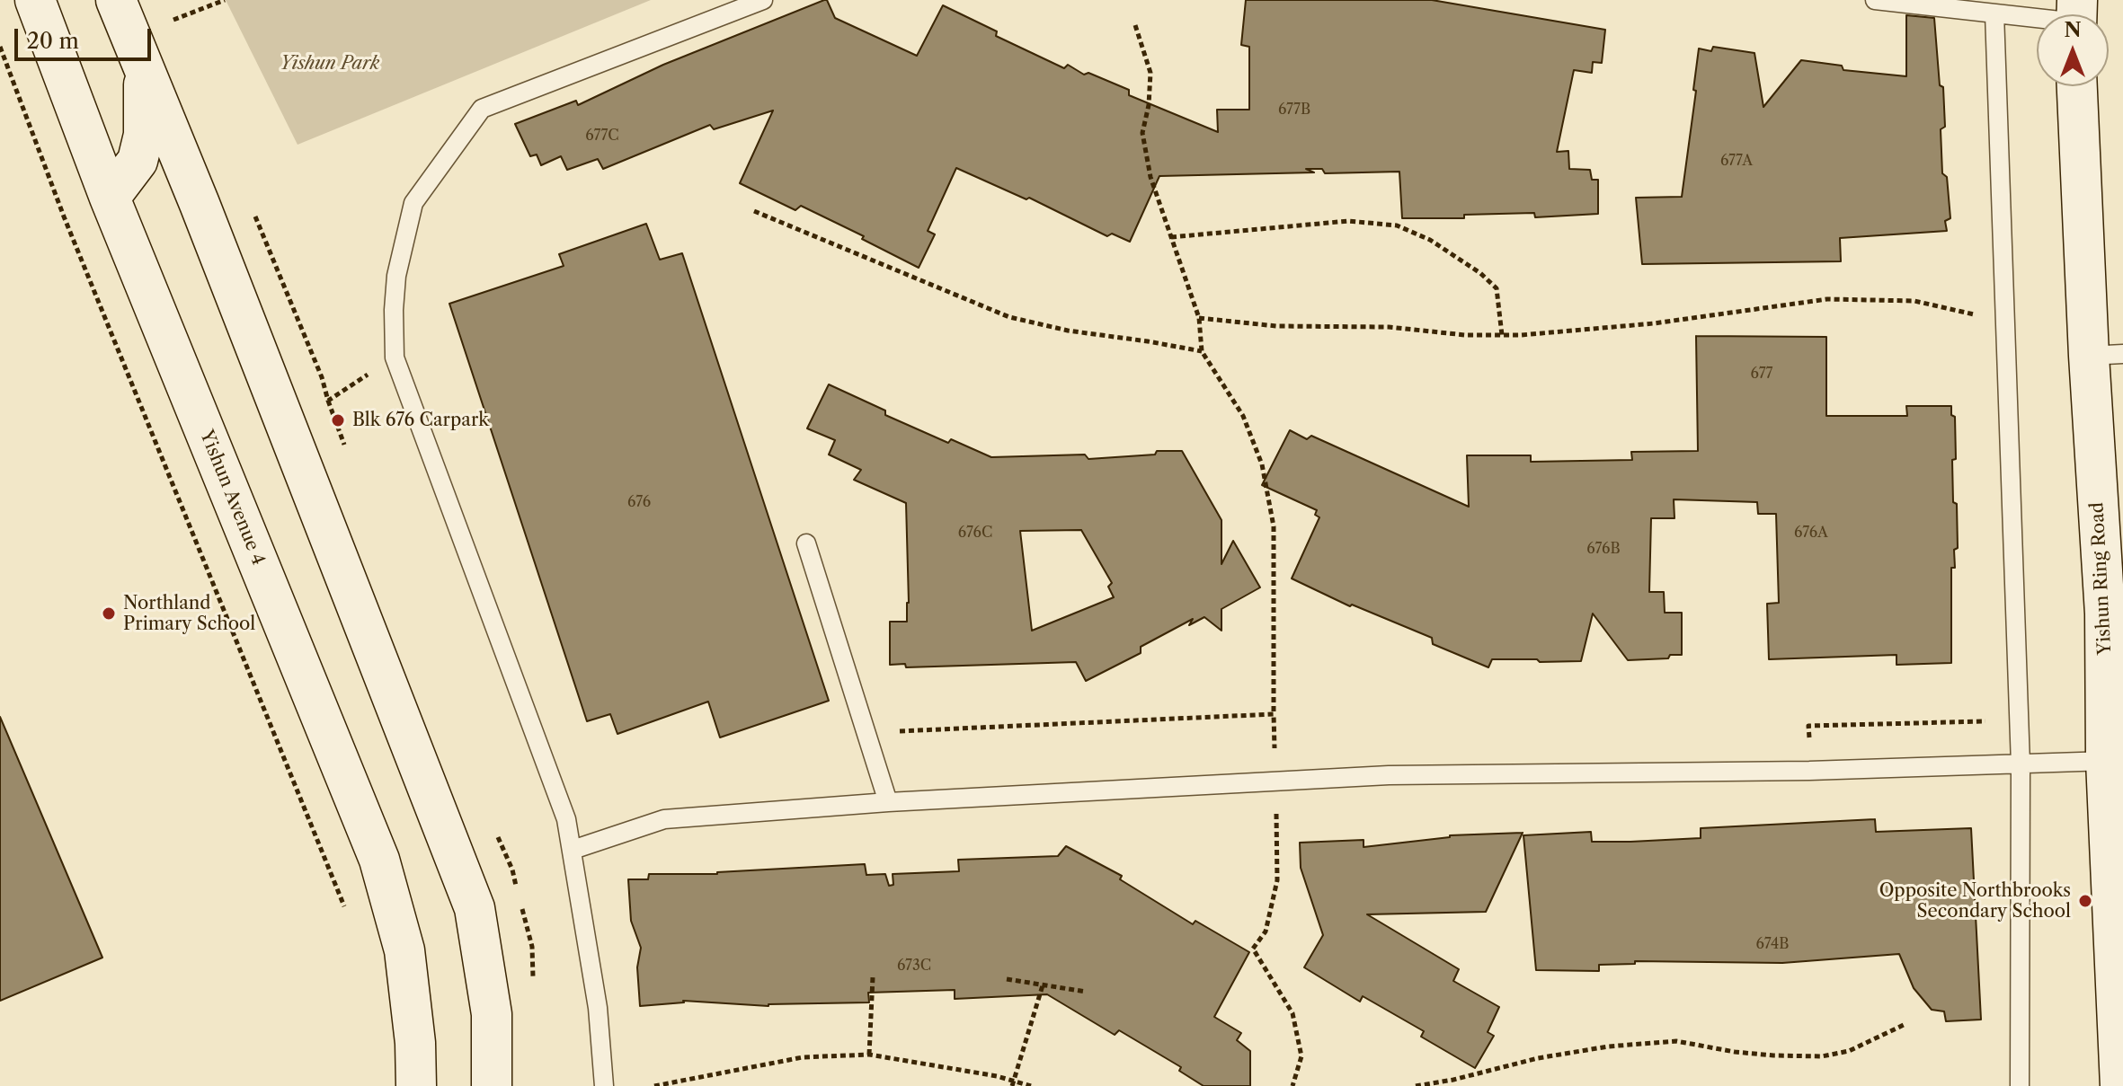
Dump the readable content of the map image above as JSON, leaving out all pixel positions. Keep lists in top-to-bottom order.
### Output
{
  "streets": {
    "street": ["Yishun Avenue 4", "Yishun Ring Road"]
  },
  "parks": ["Yishun Park"],
  "places": ["Blk 676 Carpark", "Northland Primary School", "Opposite Northbrooks Secondary School"],
  "house_numbers": [
    "677B",
    "677C",
    "677A",
    "677",
    "676",
    "676C",
    "676A",
    "676B",
    "674B",
    "673C"
  ],
  "scale_bar": "20 m",
  "north": "top"
}
